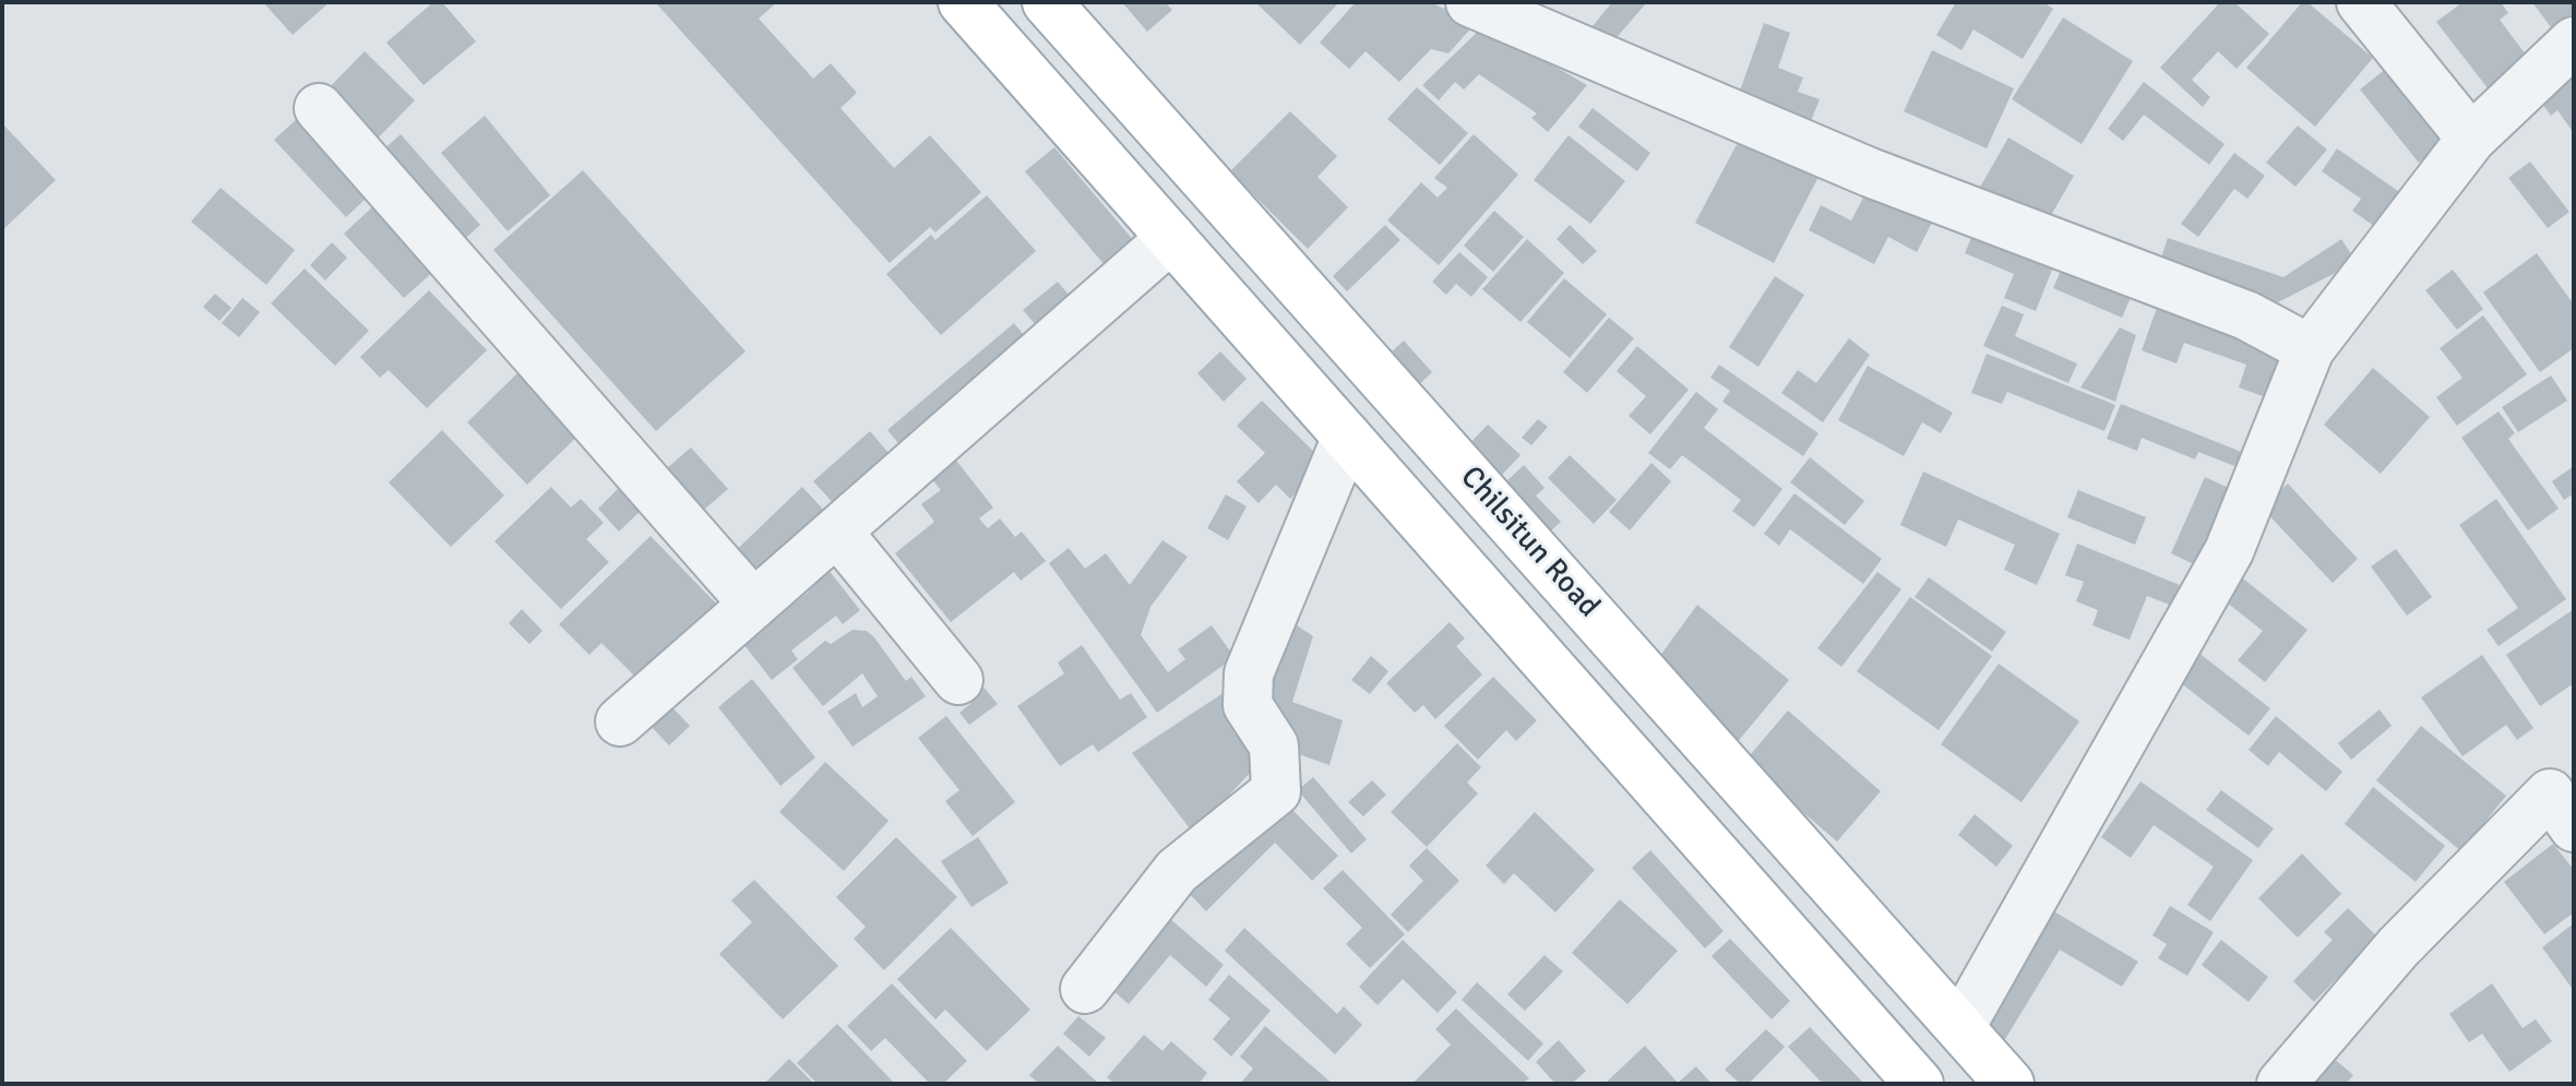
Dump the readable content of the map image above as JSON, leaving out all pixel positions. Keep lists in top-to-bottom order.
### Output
{
  "streets": {
    "main road": ["Chilsitun Road"]
  }
}
